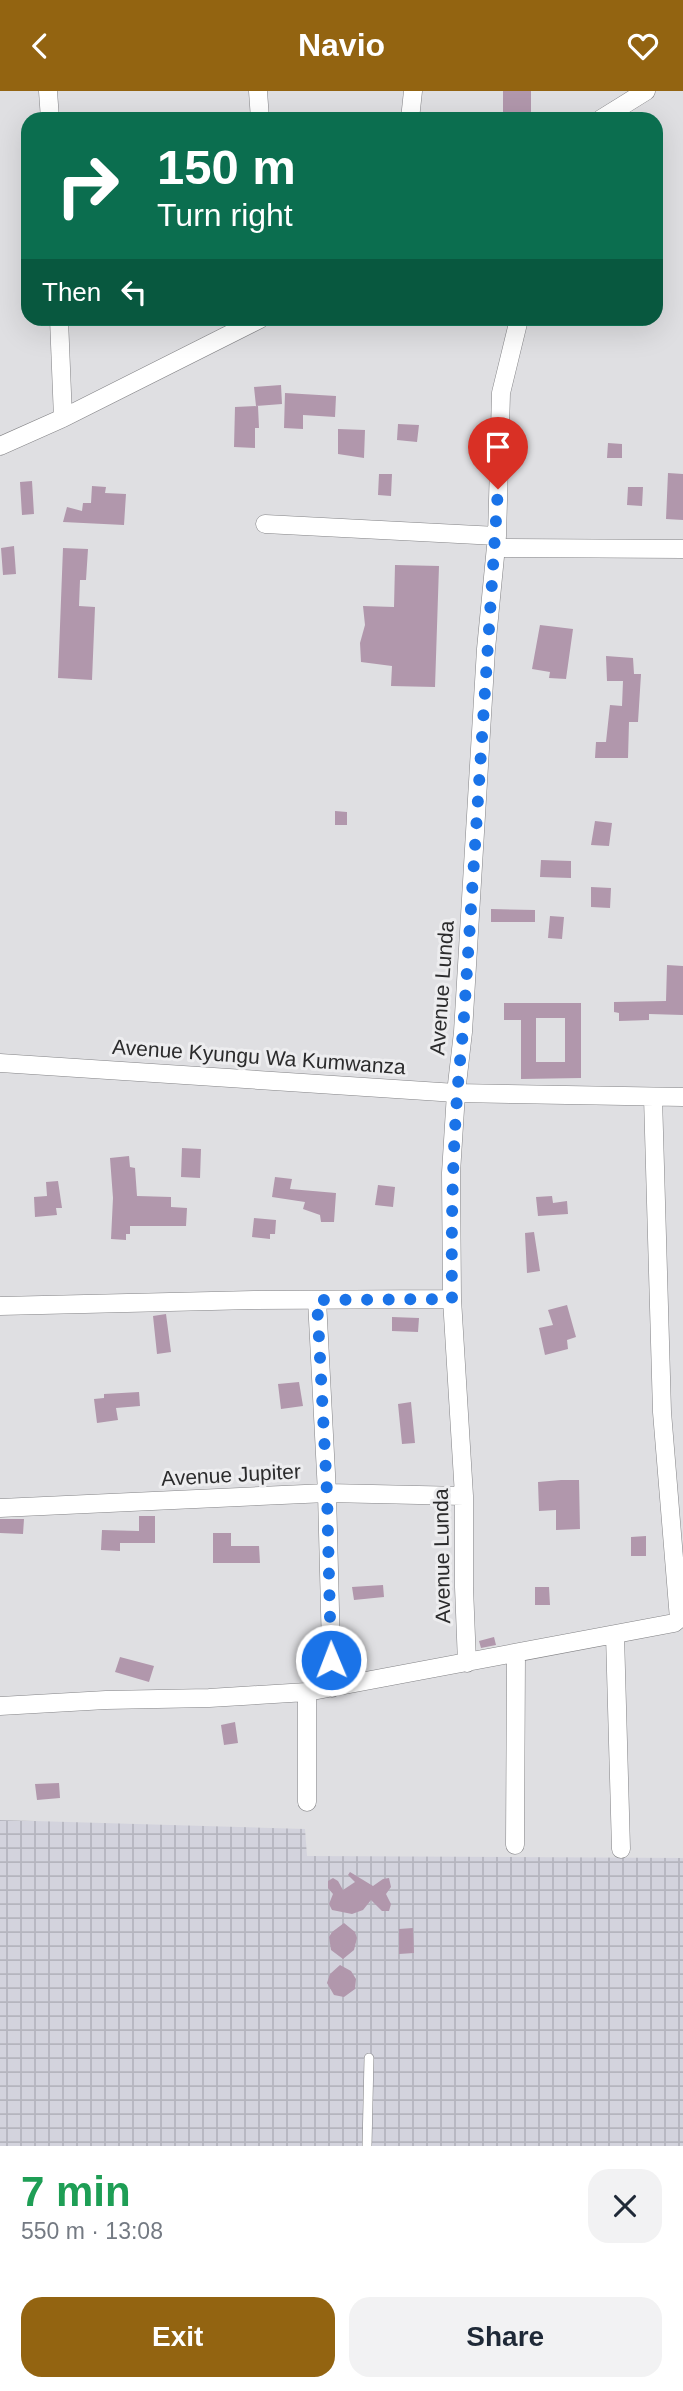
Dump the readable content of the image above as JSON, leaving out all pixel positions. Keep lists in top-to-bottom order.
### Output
{
  "streets": {
    "street": ["Avenue Lunda", "Avenue Kyungu Wa Kumwanza", "Avenue Jupiter"]
  },
  "crossings": [
    ["Avenue Lunda", "Avenue Kyungu Wa Kumwanza"],
    ["Avenue Lunda", "Avenue Jupiter"]
  ],
  "page": {
    "header": "Navio",
    "turn": ["150 m", "Turn right"],
    "then": "Then",
    "heading": ["7 min", "550 m · 13:08"],
    "buttons": ["Exit", "Share"]
  }
}
